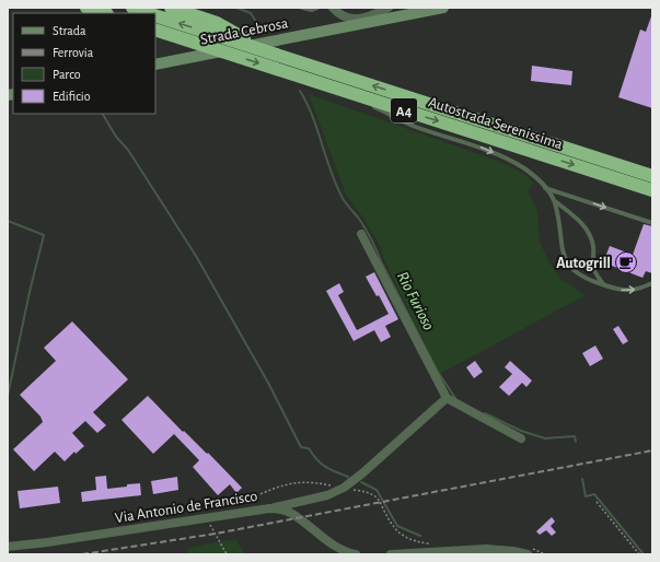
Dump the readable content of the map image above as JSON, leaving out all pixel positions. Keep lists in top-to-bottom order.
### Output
{
  "streets": {
    "highway": ["A4", "Autostrada Serenissima"],
    "main road": ["Strada Cebrosa"],
    "street": ["Via Antonio de Francisco"]
  },
  "water": ["Rio Furioso"],
  "places": {
    "cafe": ["Autogrill"]
  },
  "legend": [
    "Strada",
    "Ferrovia",
    "Parco",
    "Edificio"
  ]
}
